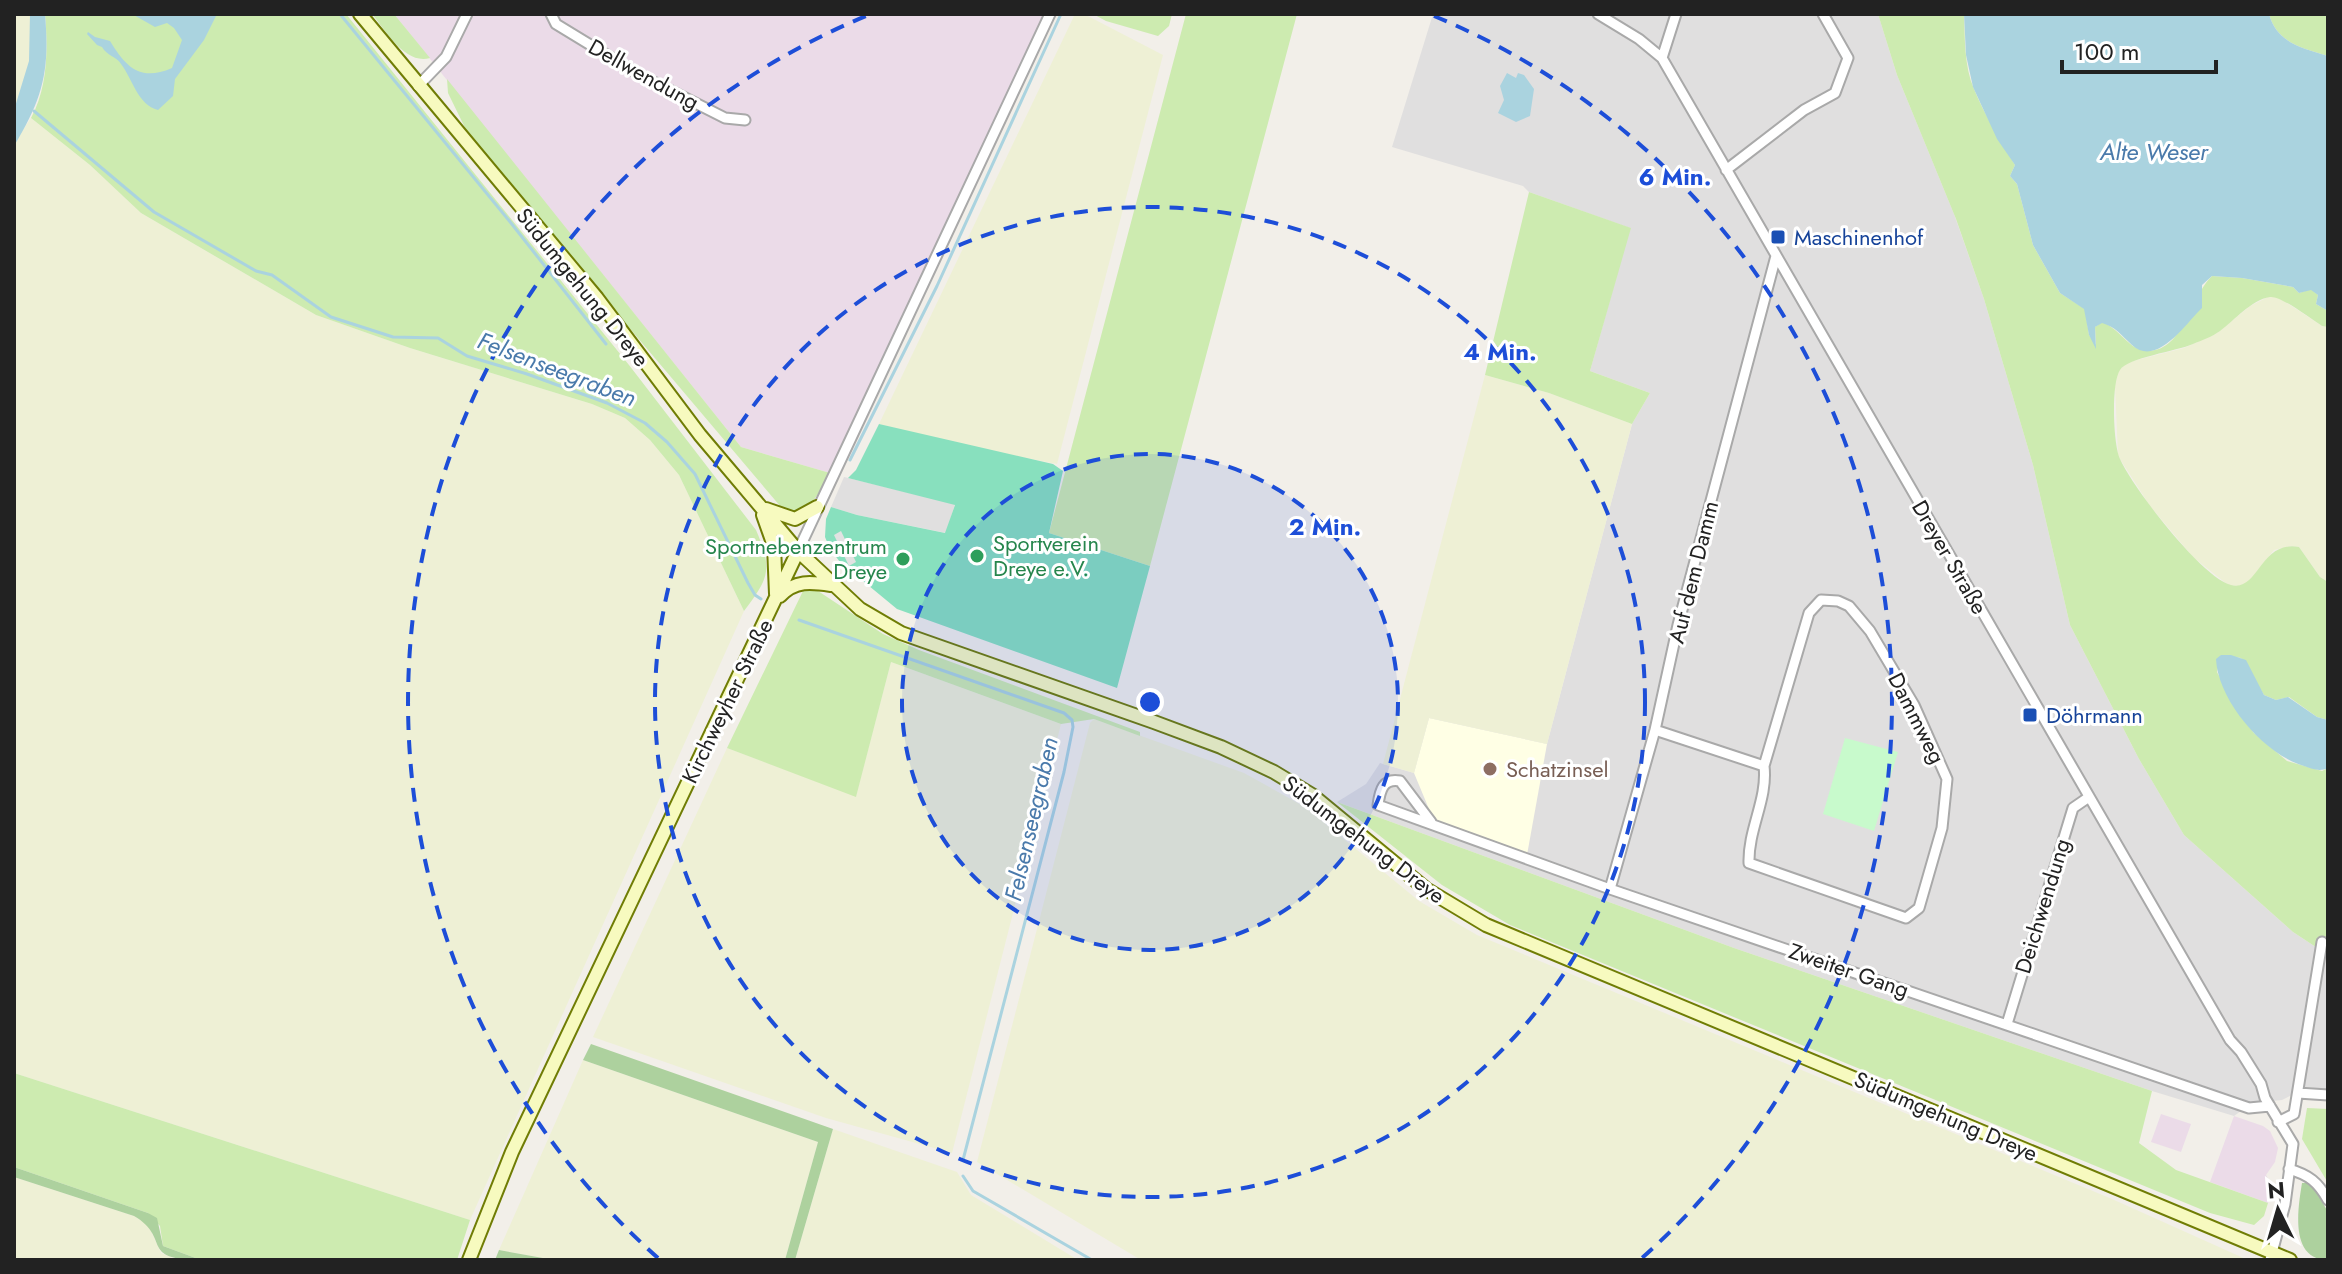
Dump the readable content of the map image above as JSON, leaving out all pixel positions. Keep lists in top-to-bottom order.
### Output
{
  "streets": {
    "main road": ["Südumgehung Dreye", "Kirchweyher Straße"],
    "street": [
      "Dellwendung",
      "Dreyer Straße",
      "Auf dem Damm",
      "Dammweg",
      "Deichwendung",
      "Zweiter Gang"
    ]
  },
  "crossings": [
    ["Südumgehung Dreye", "Dreyer Straße"],
    ["Südumgehung Dreye", "Kirchweyher Straße"],
    ["Dreyer Straße", "Auf dem Damm"],
    ["Dreyer Straße", "Deichwendung"],
    ["Dreyer Straße", "Zweiter Gang"],
    ["Auf dem Damm", "Zweiter Gang"],
    ["Deichwendung", "Zweiter Gang"]
  ],
  "water": ["Alte Weser", "Felsenseegraben"],
  "places": {
    "transit": ["Maschinenhof", "Döhrmann"],
    "other": ["Sportverein Dreye e.V.", "Sportnebenzentrum Dreye", "Schatzinsel"]
  },
  "scale_bar": "100 m",
  "north": "top",
  "rings": ["6 Min.", "4 Min.", "2 Min."]
}
